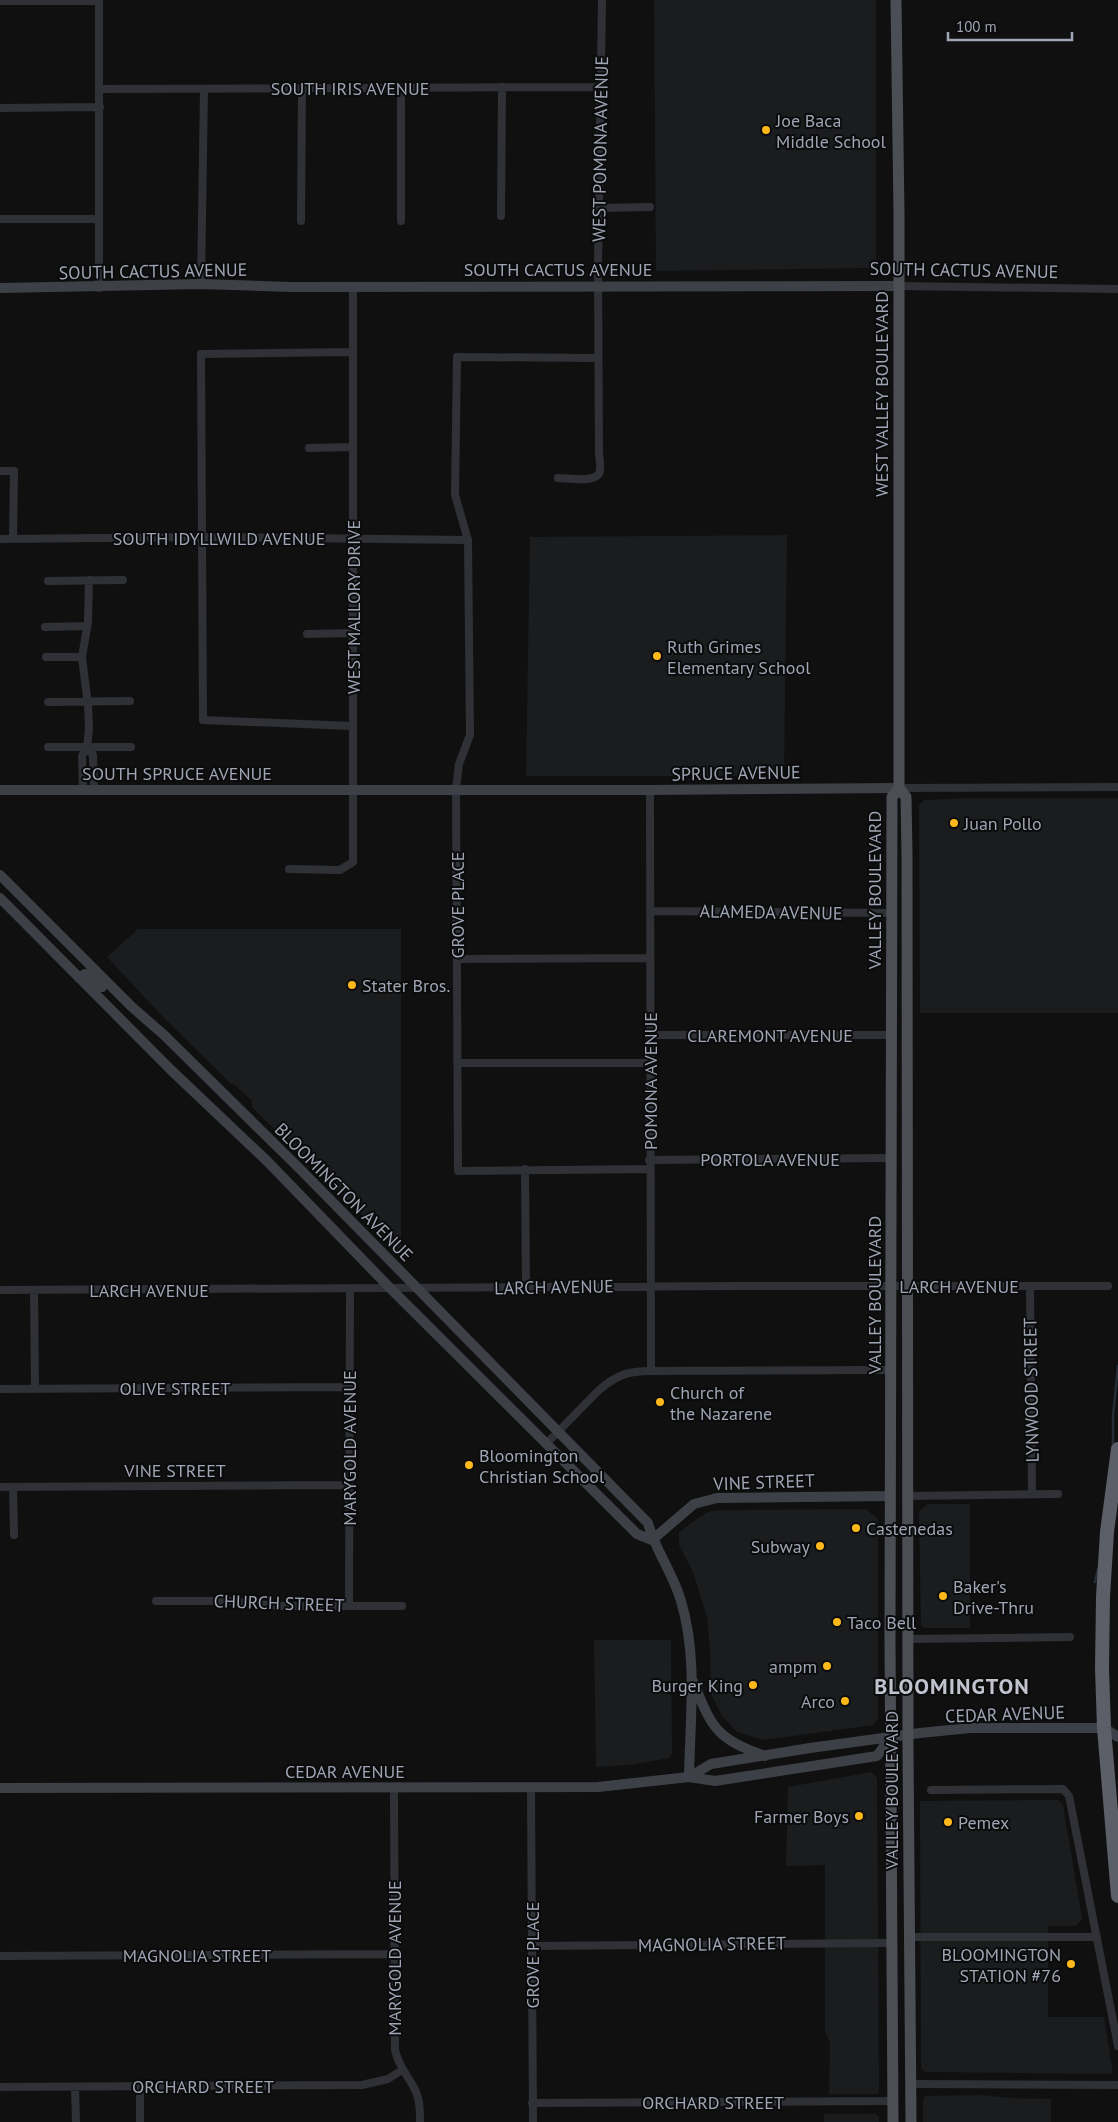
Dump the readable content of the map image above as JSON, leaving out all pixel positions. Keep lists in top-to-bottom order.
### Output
{
  "streets": {
    "main road": [
      "SOUTH CACTUS AVENUE",
      "WEST VALLEY BOULEVARD",
      "SOUTH SPRUCE AVENUE",
      "SPRUCE AVENUE",
      "VALLEY BOULEVARD",
      "BLOOMINGTON AVENUE",
      "VINE STREET",
      "CEDAR AVENUE"
    ],
    "street": [
      "SOUTH IRIS AVENUE",
      "WEST POMONA AVENUE",
      "SOUTH IDYLLWILD AVENUE",
      "WEST MALLORY DRIVE",
      "GROVE PLACE",
      "ALAMEDA AVENUE",
      "CLAREMONT AVENUE",
      "POMONA AVENUE",
      "PORTOLA AVENUE",
      "LARCH AVENUE",
      "OLIVE STREET",
      "LYNWOOD STREET",
      "MARYGOLD AVENUE",
      "CHURCH STREET",
      "MAGNOLIA STREET",
      "ORCHARD STREET"
    ]
  },
  "crossings": [
    ["SOUTH IRIS AVENUE", "WEST POMONA AVENUE"],
    ["WEST POMONA AVENUE", "SOUTH CACTUS AVENUE"],
    ["WEST POMONA AVENUE", "GROVE PLACE"],
    ["SOUTH CACTUS AVENUE", "WEST VALLEY BOULEVARD"],
    ["SOUTH CACTUS AVENUE", "WEST MALLORY DRIVE"],
    ["WEST VALLEY BOULEVARD", "SPRUCE AVENUE"],
    ["WEST VALLEY BOULEVARD", "VALLEY BOULEVARD"],
    ["SOUTH IDYLLWILD AVENUE", "WEST MALLORY DRIVE"],
    ["SOUTH IDYLLWILD AVENUE", "GROVE PLACE"],
    ["WEST MALLORY DRIVE", "SOUTH SPRUCE AVENUE"],
    ["WEST MALLORY DRIVE", "SPRUCE AVENUE"],
    ["SOUTH SPRUCE AVENUE", "SPRUCE AVENUE"],
    ["SPRUCE AVENUE", "VALLEY BOULEVARD"],
    ["SPRUCE AVENUE", "GROVE PLACE"],
    ["SPRUCE AVENUE", "POMONA AVENUE"],
    ["VALLEY BOULEVARD", "ALAMEDA AVENUE"],
    ["VALLEY BOULEVARD", "CLAREMONT AVENUE"],
    ["VALLEY BOULEVARD", "PORTOLA AVENUE"],
    ["VALLEY BOULEVARD", "LARCH AVENUE"],
    ["VALLEY BOULEVARD", "VINE STREET"],
    ["VALLEY BOULEVARD", "CEDAR AVENUE"],
    ["VALLEY BOULEVARD", "MAGNOLIA STREET"],
    ["VALLEY BOULEVARD", "ORCHARD STREET"],
    ["GROVE PLACE", "CEDAR AVENUE"],
    ["GROVE PLACE", "MAGNOLIA STREET"],
    ["GROVE PLACE", "ORCHARD STREET"],
    ["ALAMEDA AVENUE", "POMONA AVENUE"],
    ["CLAREMONT AVENUE", "POMONA AVENUE"],
    ["POMONA AVENUE", "PORTOLA AVENUE"],
    ["POMONA AVENUE", "LARCH AVENUE"],
    ["BLOOMINGTON AVENUE", "LARCH AVENUE"],
    ["BLOOMINGTON AVENUE", "VINE STREET"],
    ["BLOOMINGTON AVENUE", "CEDAR AVENUE"],
    ["LARCH AVENUE", "LYNWOOD STREET"],
    ["LARCH AVENUE", "MARYGOLD AVENUE"],
    ["OLIVE STREET", "MARYGOLD AVENUE"],
    ["MARYGOLD AVENUE", "VINE STREET"],
    ["MARYGOLD AVENUE", "CHURCH STREET"],
    ["MARYGOLD AVENUE", "CEDAR AVENUE"],
    ["MARYGOLD AVENUE", "MAGNOLIA STREET"],
    ["MARYGOLD AVENUE", "ORCHARD STREET"]
  ],
  "districts": ["BLOOMINGTON"],
  "places": [
    "Joe Baca Middle School",
    "Ruth Grimes Elementary School",
    "Juan Pollo",
    "Stater Bros.",
    "Church of the Nazarene",
    "Bloomington Christian School",
    "Castenedas",
    "Subway",
    "Baker's Drive-Thru",
    "Taco Bell",
    "ampm",
    "Burger King",
    "Arco",
    "Farmer Boys",
    "Pemex",
    "BLOOMINGTON STATION #76"
  ],
  "scale_bar": "100 m"
}
